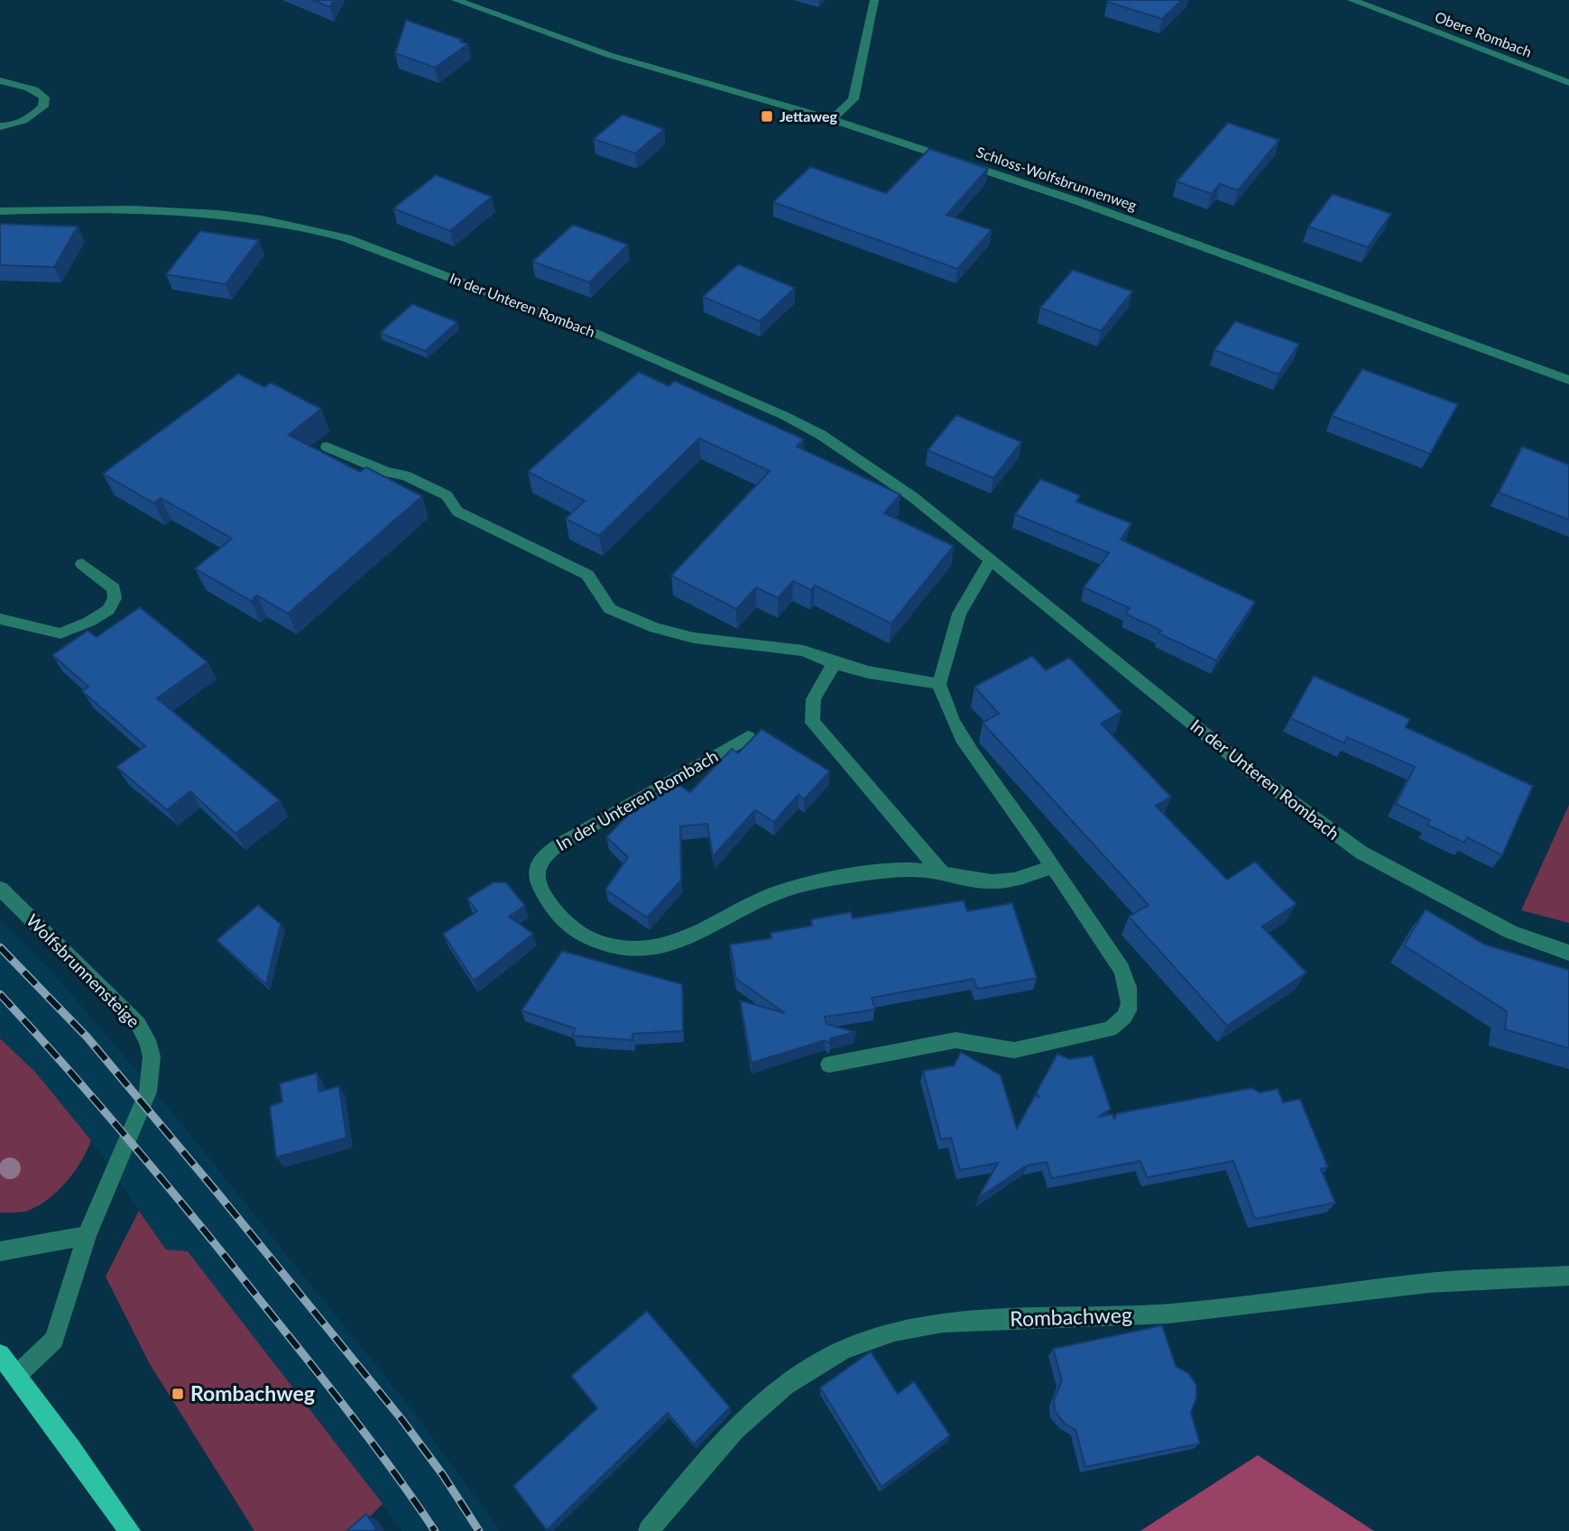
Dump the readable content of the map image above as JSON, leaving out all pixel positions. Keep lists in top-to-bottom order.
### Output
{
  "streets": {
    "street": [
      "Obere Rombach",
      "Schloss-Wolfsbrunnenweg",
      "In der Unteren Rombach",
      "Wolfsbrunnensteige",
      "Rombachweg"
    ]
  },
  "places": {
    "transit": ["Jettaweg", "Rombachweg"]
  }
}
